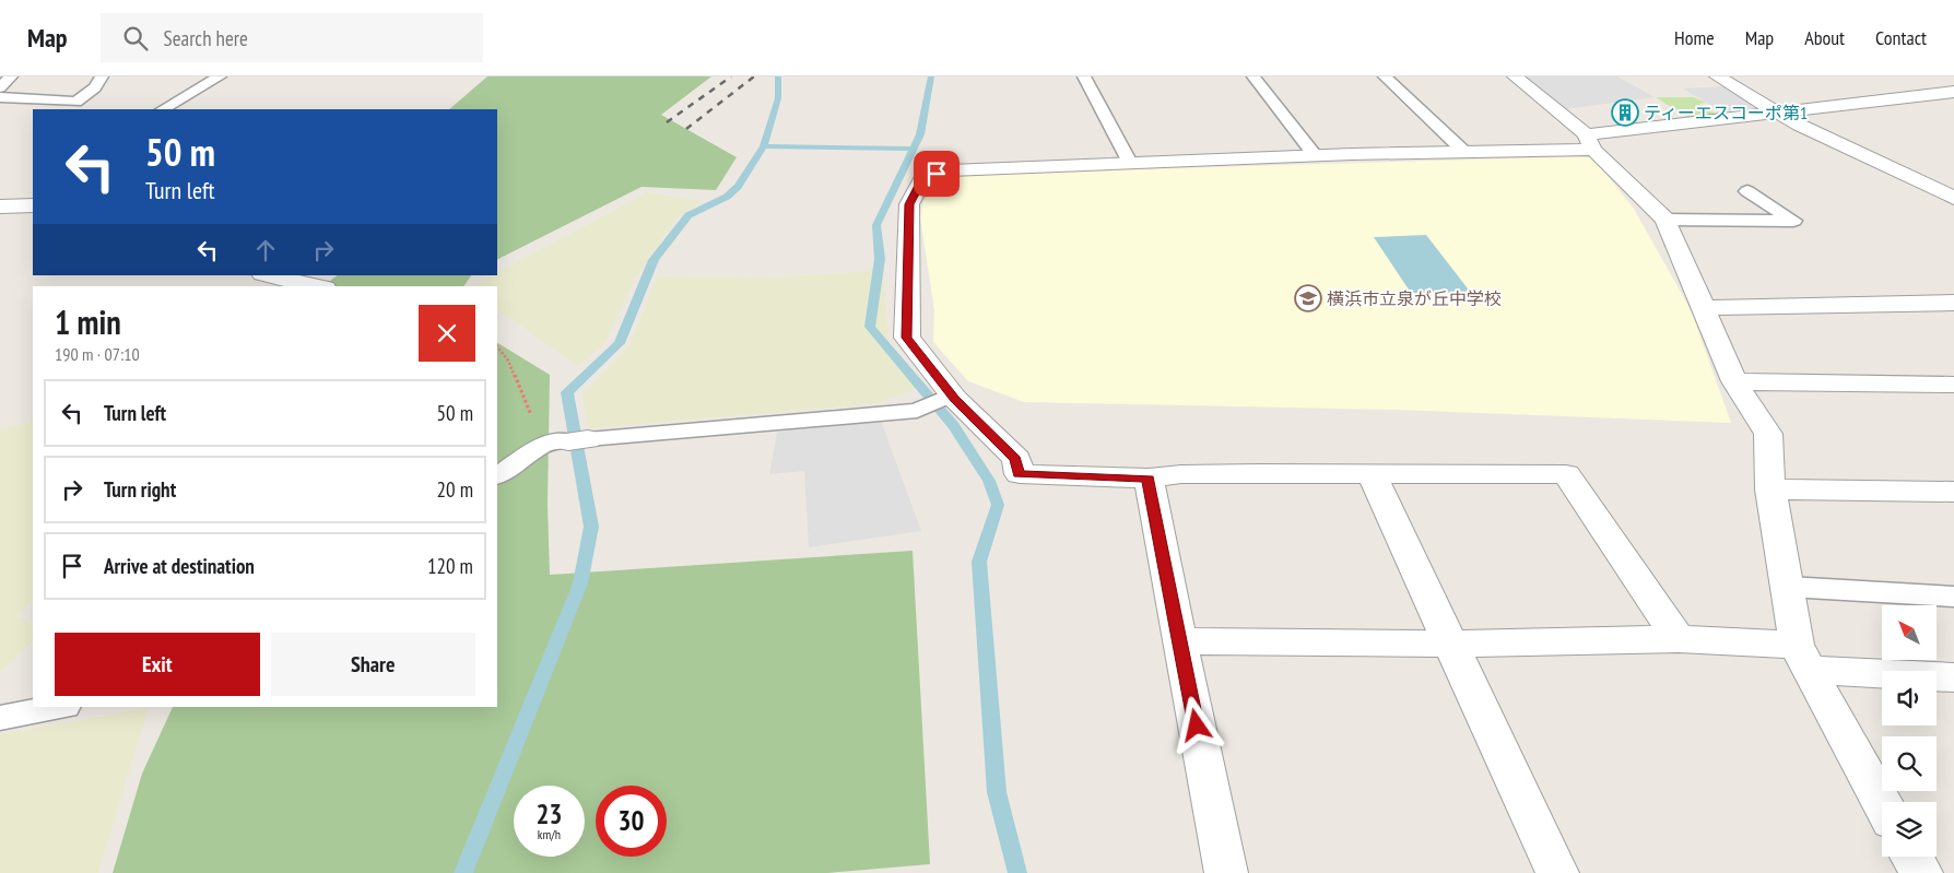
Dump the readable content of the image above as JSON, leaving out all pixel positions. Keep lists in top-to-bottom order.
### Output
{
  "places": {
    "building": ["ティーエスコーポ第1"],
    "school or university": ["横浜市立泉が丘中学校"]
  },
  "north": "top left",
  "page": {
    "header": "Map",
    "search": "Search here",
    "nav": [
      "Home",
      "Map",
      "About",
      "Contact"
    ],
    "turn": ["50 m", "Turn left"],
    "heading": ["1 min", "190 m · 07:10"],
    "list": [
      {
        "name": "Turn left",
        "value": "50 m"
      },
      {
        "name": "Turn right",
        "value": "20 m"
      },
      {
        "name": "Arrive at destination",
        "value": "120 m"
      }
    ],
    "buttons": ["Exit", "Share"],
    "speed": "23 km/h",
    "limit": "30"
  }
}
